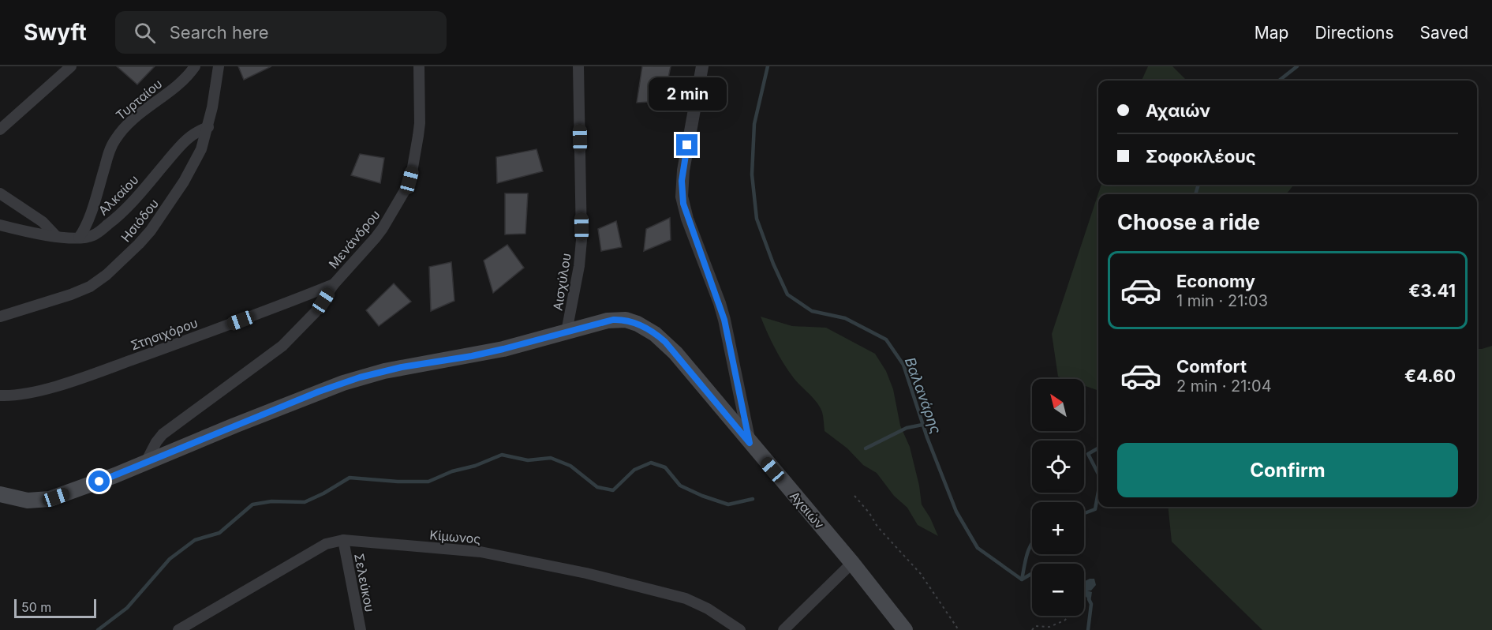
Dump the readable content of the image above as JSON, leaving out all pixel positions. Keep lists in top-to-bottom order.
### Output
{
  "streets": {
    "main road": ["Αχαιών"],
    "street": [
      "Τυρταίου",
      "Αλκαίου",
      "Ησιόδου",
      "Μενάνδρου",
      "Αισχύλου",
      "Στησιχόρου",
      "Κίμωνος",
      "Σελεύκου"
    ]
  },
  "crossings": [
    ["Τυρταίου", "Αλκαίου"],
    ["Αλκαίου", "Ησιόδου"],
    ["Μενάνδρου", "Στησιχόρου"],
    ["Μενάνδρου", "Αχαιών"],
    ["Αισχύλου", "Αχαιών"],
    ["Κίμωνος", "Σελεύκου"]
  ],
  "water": ["Βαλανάρης"],
  "scale_bar": "50 m",
  "north": "top left",
  "page": {
    "header": "Swyft",
    "search": "Search here",
    "nav": ["Map", "Directions", "Saved"],
    "bubble": "2 min",
    "banner": ["Αχαιών", "Σοφοκλέους"],
    "heading": "Choose a ride",
    "list": [
      {
        "name": "Economy",
        "note": "1 min · 21:03",
        "value": "€3.41"
      },
      {
        "name": "Comfort",
        "note": "2 min · 21:04",
        "value": "€4.60"
      }
    ],
    "map_buttons": ["+", "−"],
    "buttons": "Confirm",
    "scale": "50 m"
  }
}
